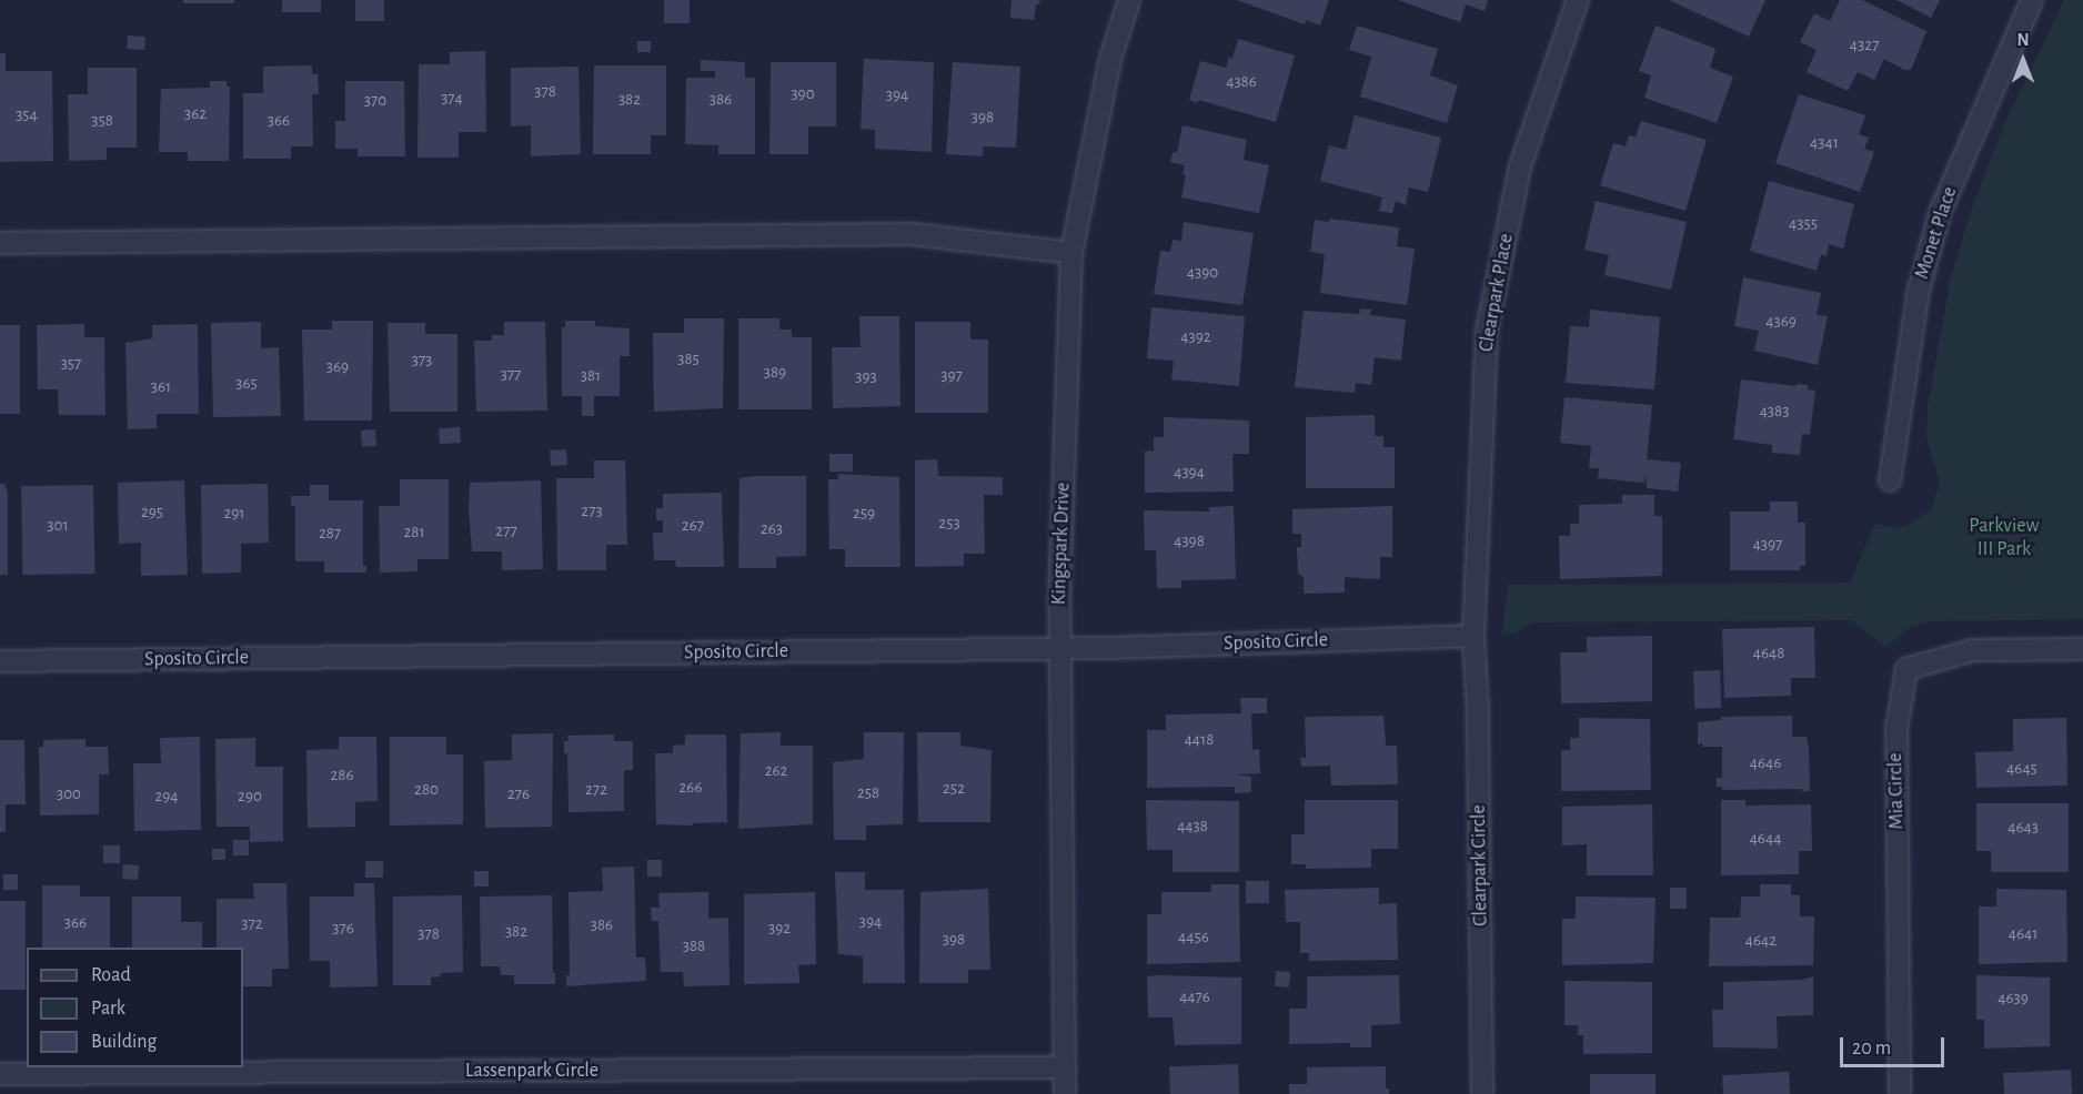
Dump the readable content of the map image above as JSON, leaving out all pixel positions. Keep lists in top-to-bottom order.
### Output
{
  "streets": {
    "street": [
      "Monet Place",
      "Clearpark Place",
      "Kingspark Drive",
      "Sposito Circle",
      "Mia Circle",
      "Clearpark Circle",
      "Lassenpark Circle"
    ]
  },
  "crossings": [
    ["Clearpark Place", "Sposito Circle"],
    ["Clearpark Place", "Clearpark Circle"],
    ["Kingspark Drive", "Sposito Circle"],
    ["Kingspark Drive", "Lassenpark Circle"],
    ["Sposito Circle", "Clearpark Circle"]
  ],
  "parks": ["Parkview III Park"],
  "house_numbers": [
    "4327",
    "4386",
    "378",
    "390",
    "394",
    "374",
    "382",
    "386",
    "370",
    "362",
    "354",
    "398",
    "358",
    "366",
    "4341",
    "4355",
    "4390",
    "4369",
    "4392",
    "385",
    "373",
    "357",
    "369",
    "389",
    "377",
    "381",
    "397",
    "393",
    "365",
    "361",
    "4383",
    "4394",
    "273",
    "295",
    "291",
    "259",
    "253",
    "301",
    "267",
    "263",
    "277",
    "281",
    "287",
    "4398",
    "4397",
    "4648",
    "4418",
    "4646",
    "4645",
    "262",
    "286",
    "266",
    "252",
    "280",
    "272",
    "258",
    "300",
    "276",
    "294",
    "290",
    "4438",
    "4643",
    "4644",
    "394",
    "366",
    "372",
    "386",
    "376",
    "392",
    "382",
    "378",
    "4641",
    "4456",
    "398",
    "4642",
    "388",
    "4476",
    "4639"
  ],
  "legend": ["Road", "Park", "Building"],
  "scale_bar": "20 m",
  "north": "top"
}
